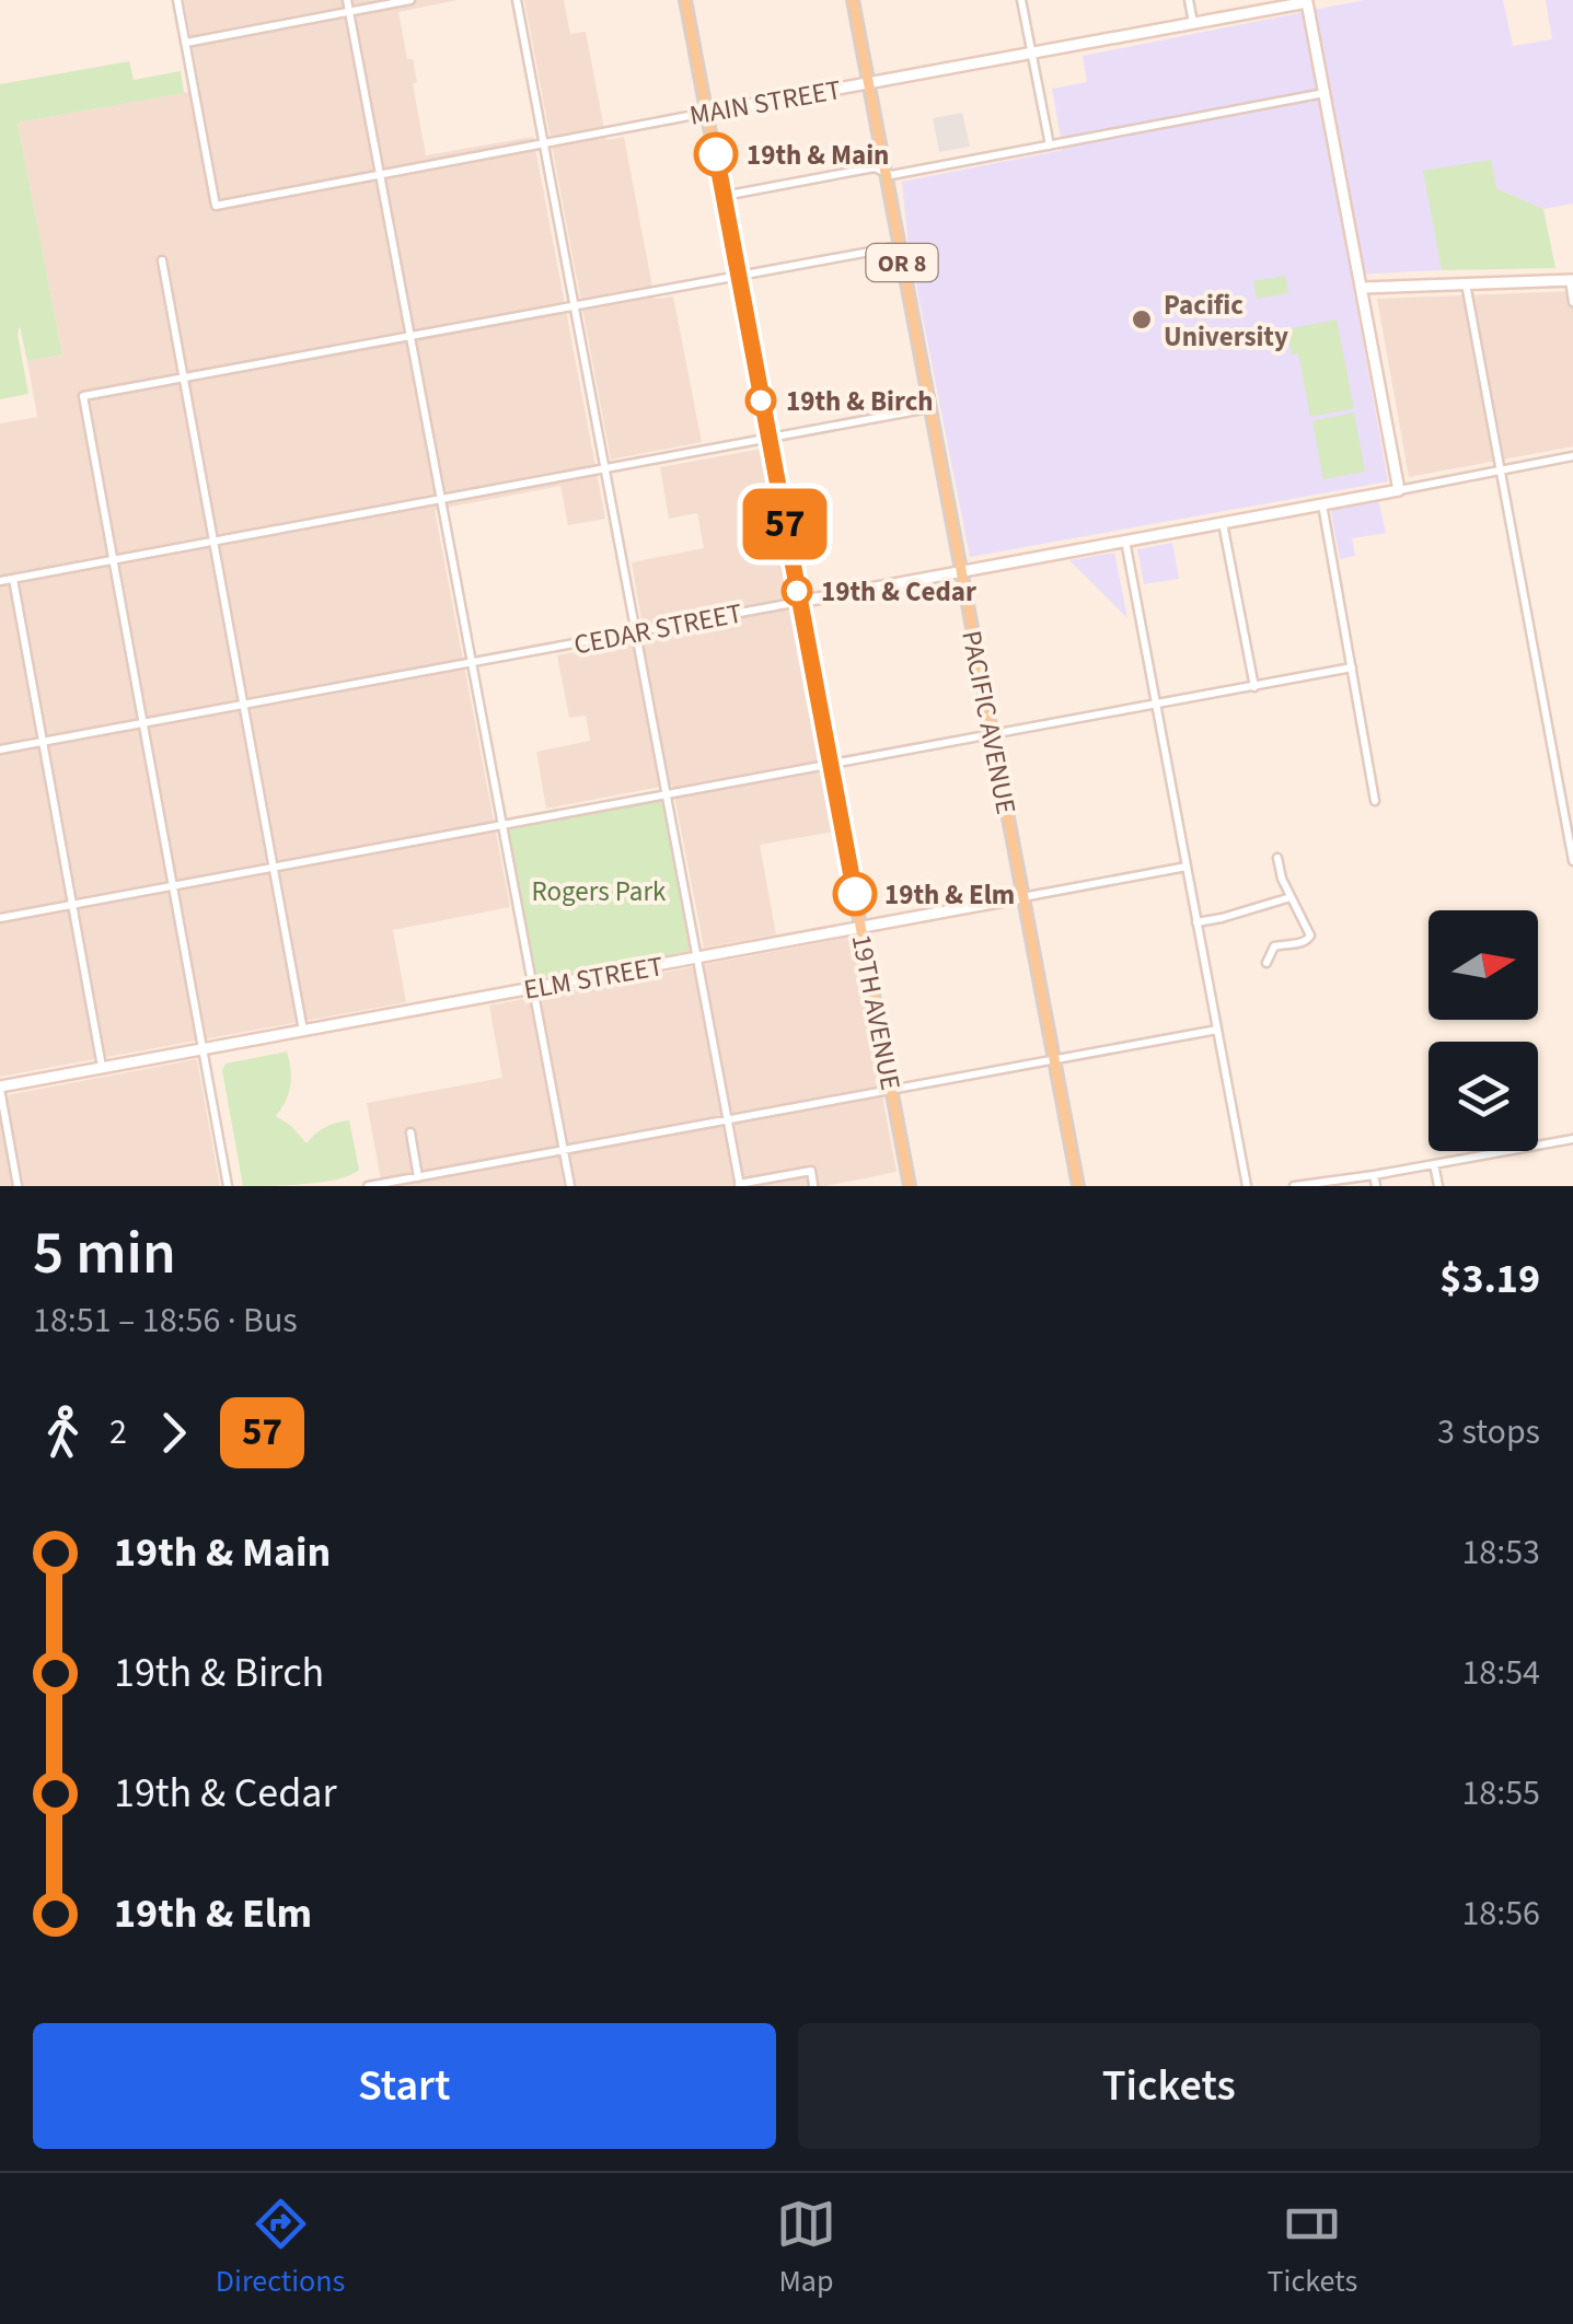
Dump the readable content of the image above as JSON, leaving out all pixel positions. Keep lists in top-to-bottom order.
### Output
{
  "streets": {
    "main road": ["OR 8", "PACIFIC AVENUE", "19TH AVENUE"],
    "street": ["MAIN STREET", "CEDAR STREET", "ELM STREET"]
  },
  "crossings": [
    ["MAIN STREET", "PACIFIC AVENUE"],
    ["MAIN STREET", "19TH AVENUE"],
    ["CEDAR STREET", "PACIFIC AVENUE"],
    ["CEDAR STREET", "19TH AVENUE"],
    ["PACIFIC AVENUE", "ELM STREET"],
    ["ELM STREET", "19TH AVENUE"]
  ],
  "parks": ["Rogers Park"],
  "places": [
    "19th & Main",
    "Pacific University",
    "19th & Birch",
    "19th & Cedar",
    "19th & Elm"
  ],
  "lines": ["bus line 57"],
  "north": "right",
  "page": {
    "on_map": "57",
    "heading": ["5 min", "18:51 – 18:56 · Bus", "$3.19"],
    "legs": ["2", "57", "3 stops"],
    "list": [
      {
        "name": "19th & Main",
        "value": "18:53"
      },
      {
        "name": "19th & Birch",
        "value": "18:54"
      },
      {
        "name": "19th & Cedar",
        "value": "18:55"
      },
      {
        "name": "19th & Elm",
        "value": "18:56"
      }
    ],
    "buttons": ["Start", "Tickets"],
    "tabs": ["Directions", "Map", "Tickets"]
  }
}
